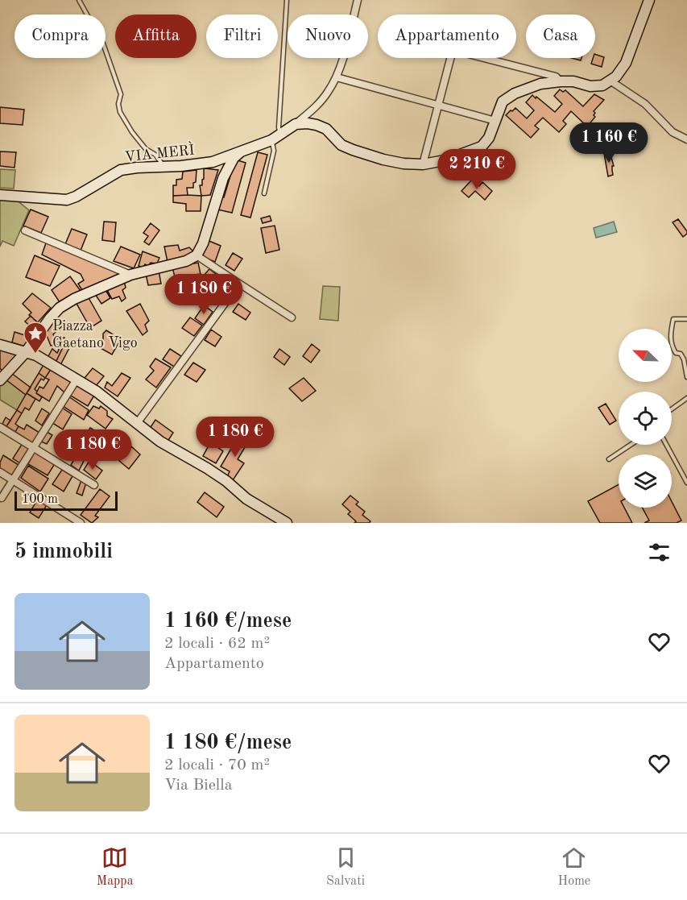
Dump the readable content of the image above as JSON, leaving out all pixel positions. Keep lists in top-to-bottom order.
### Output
{
  "streets": {
    "street": ["VIA MERÌ"]
  },
  "places": {
    "place": ["Piazza Gaetano Vigo"]
  },
  "scale_bar": "100 m",
  "north": "top left",
  "page": {
    "chip": [
      "Compra",
      "Affitta",
      "Filtri",
      "Nuovo",
      "Appartamento",
      "Casa"
    ],
    "price": [
      "1 160 €",
      "2 210 €",
      "1 180 €",
      "1 180 €",
      "1 180 €"
    ],
    "scale": "100 m",
    "heading": "5 immobili",
    "list": [
      {
        "name": "1 160 €/mese",
        "note": "2 locali · 62 m² · Appartamento"
      },
      {
        "name": "1 180 €/mese",
        "note": "2 locali · 70 m² · Via Biella"
      }
    ],
    "tabs": ["Mappa", "Salvati", "Home"]
  }
}
